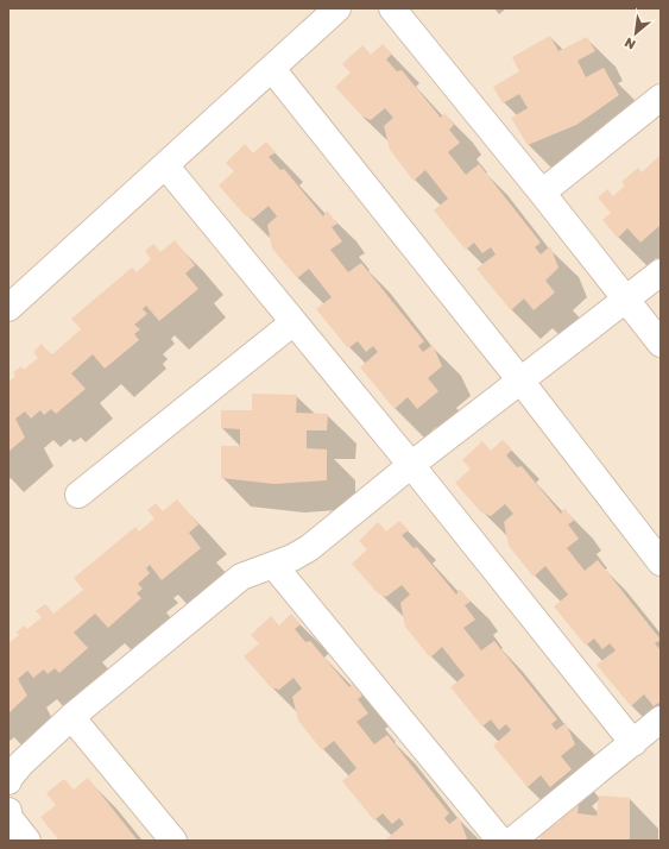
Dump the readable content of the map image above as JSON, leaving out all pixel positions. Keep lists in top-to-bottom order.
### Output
{
  "north": "bottom left"
}
